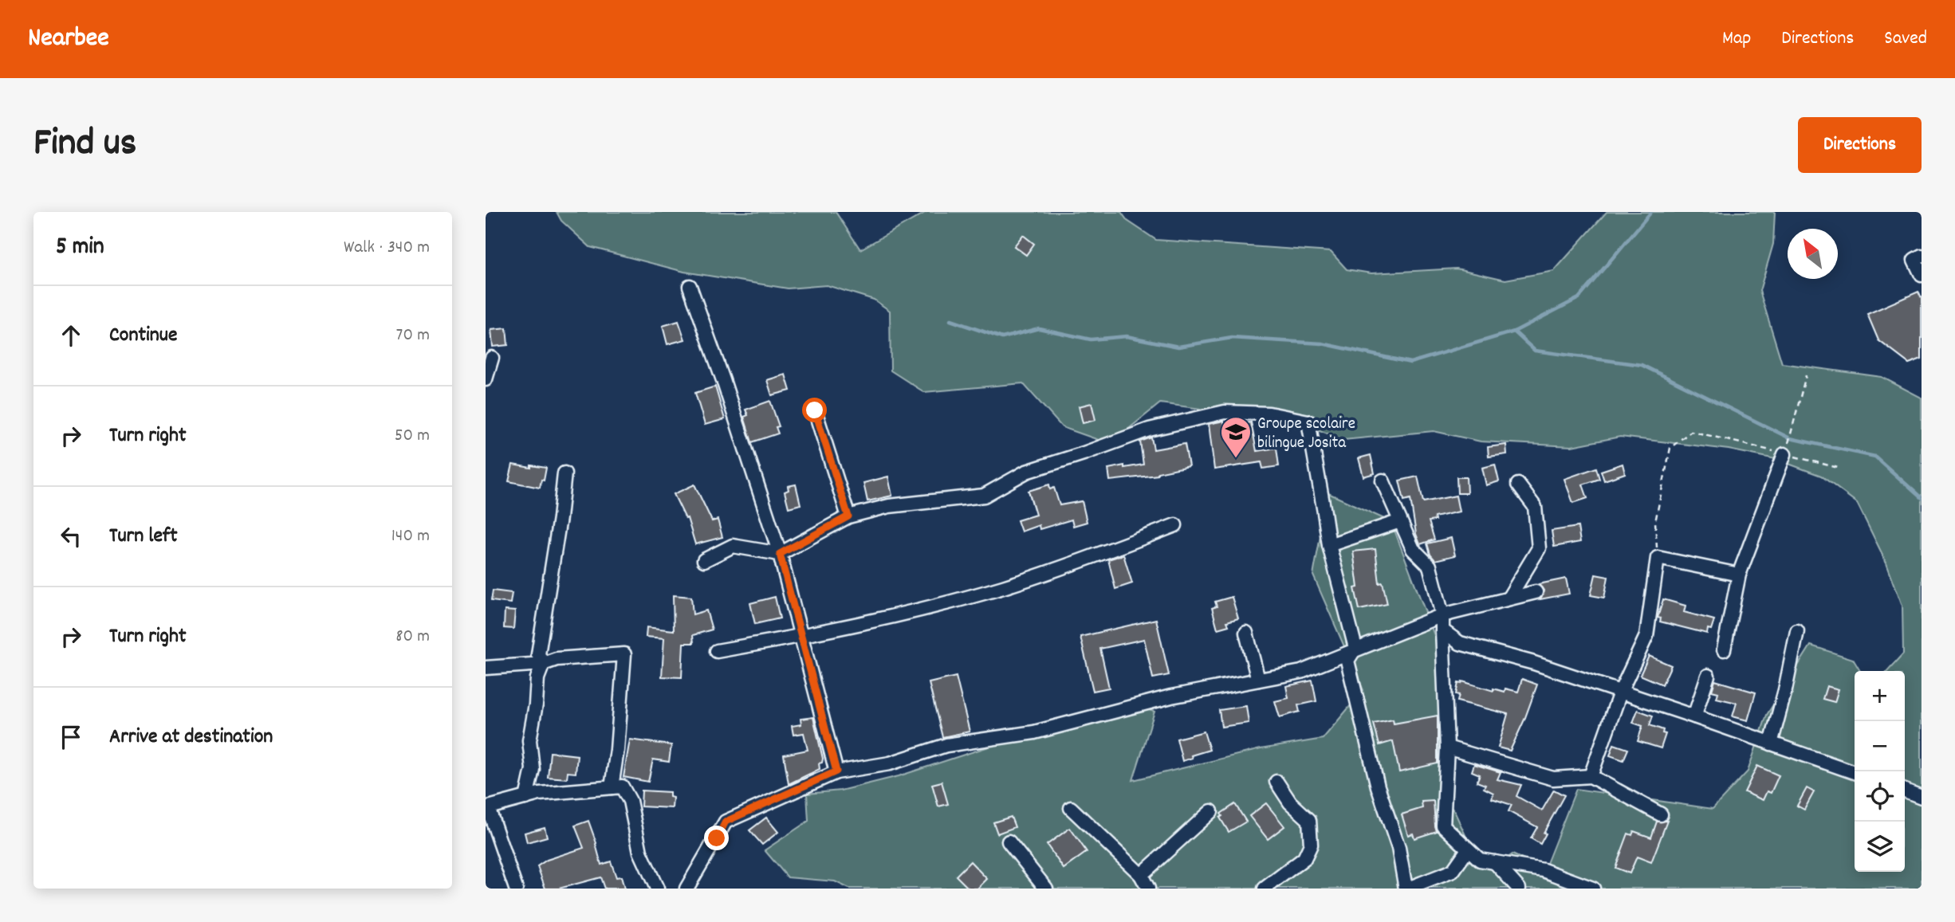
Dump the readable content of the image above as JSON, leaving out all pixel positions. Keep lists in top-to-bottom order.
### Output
{
  "places": {
    "school or university": ["Groupe scolaire bilingue Josita"]
  },
  "north": "top left",
  "page": {
    "header": "Nearbee",
    "nav": ["Map", "Directions", "Saved"],
    "title": "Find us",
    "buttons": "Directions",
    "heading": ["5 min", "Walk · 340 m"],
    "list": [
      ["Continue", "70 m"],
      ["Turn right", "50 m"],
      ["Turn left", "140 m"],
      ["Turn right", "80 m"],
      "Arrive at destination"
    ],
    "map_buttons": ["+", "−"]
  }
}
